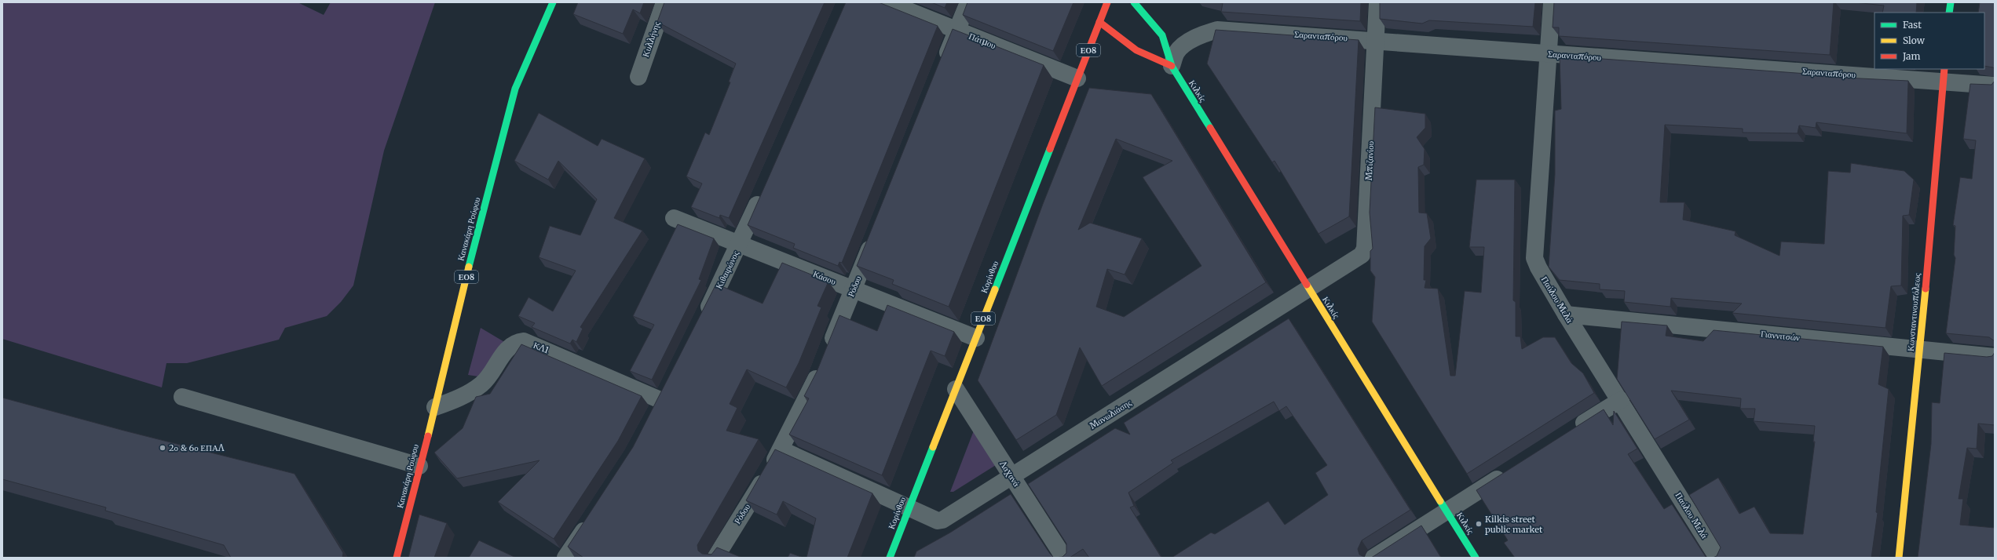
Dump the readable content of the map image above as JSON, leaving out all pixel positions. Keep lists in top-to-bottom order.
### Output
{
  "streets": {
    "main road": [
      "ΕΟ8",
      "Κιλκίς",
      "Κανακάρη Ρούφου",
      "Κορίνθου",
      "Κωνσταντινουπόλεως"
    ],
    "street": [
      "Σαρανταπόρου",
      "Κυλλήνης",
      "Πάτμου",
      "Μπιζανίου",
      "Κιθαιρώνος",
      "Κάσου",
      "Ρόδου",
      "Παύλου Μελά",
      "Γιαννιτσών",
      "ΚΛ1",
      "Μανωλιάσης",
      "Λαχανά"
    ]
  },
  "crossings": [
    ["Σαρανταπόρου", "Κιλκίς"],
    ["Σαρανταπόρου", "Μπιζανίου"],
    ["Σαρανταπόρου", "Παύλου Μελά"],
    ["Σαρανταπόρου", "Κωνσταντινουπόλεως"],
    ["Πάτμου", "Κορίνθου"],
    ["Κιλκίς", "Μπιζανίου"],
    ["Κιλκίς", "Μανωλιάσης"],
    ["Μπιζανίου", "Μανωλιάσης"],
    ["Κανακάρη Ρούφου", "ΚΛ1"],
    ["Κιθαιρώνος", "Κάσου"],
    ["Κορίνθου", "Κάσου"],
    ["Κορίνθου", "Μανωλιάσης"],
    ["Κορίνθου", "Λαχανά"],
    ["Κάσου", "Ρόδου"],
    ["Παύλου Μελά", "Γιαννιτσών"],
    ["Κωνσταντινουπόλεως", "Γιαννιτσών"],
    ["Μανωλιάσης", "Λαχανά"]
  ],
  "places": ["2ο & 6ο ΕΠΑΛ", "Kilkis street public market"],
  "legend": ["Fast", "Slow", "Jam"]
}
